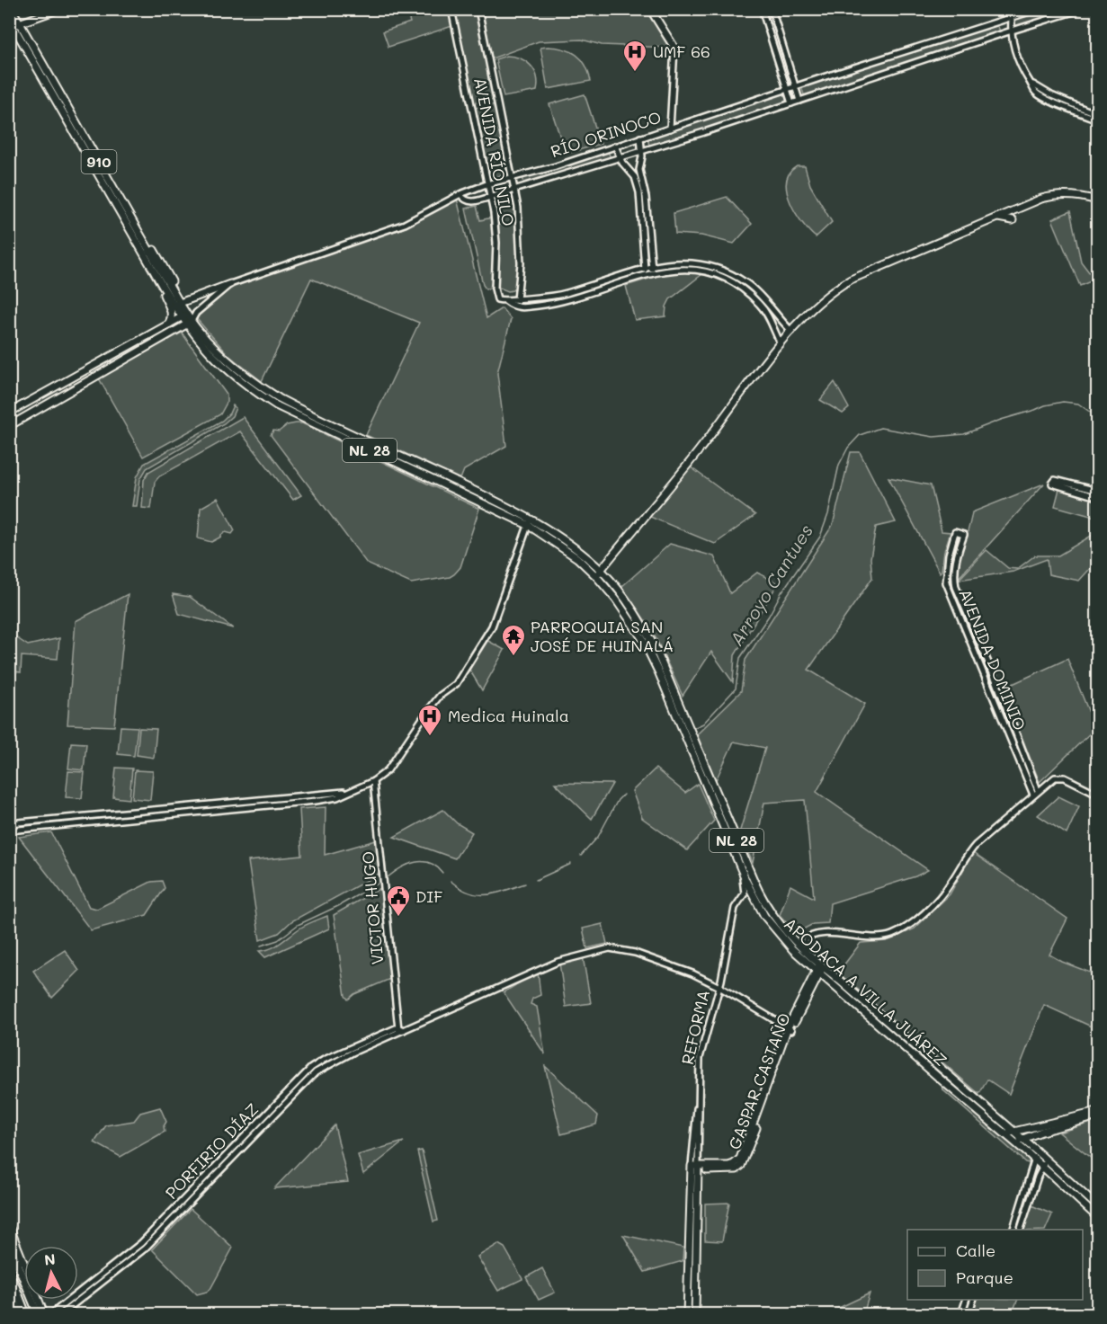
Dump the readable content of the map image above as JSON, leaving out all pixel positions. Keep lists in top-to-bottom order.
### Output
{
  "streets": {
    "main road": [
      "910",
      "NL 28",
      "APODACA A VILLA JUÁREZ",
      "GASPAR CASTAÑO"
    ],
    "street": [
      "RÍO ORINOCO",
      "AVENIDA RÍO NILO",
      "AVENIDA DOMINIO",
      "VICTOR HUGO",
      "REFORMA",
      "PORFIRIO DÍAZ"
    ]
  },
  "crossings": [
    ["RÍO ORINOCO", "AVENIDA RÍO NILO"],
    ["RÍO ORINOCO", "910"],
    ["RÍO ORINOCO", "APODACA A VILLA JUÁREZ"],
    ["910", "APODACA A VILLA JUÁREZ"],
    ["VICTOR HUGO", "PORFIRIO DÍAZ"],
    ["APODACA A VILLA JUÁREZ", "REFORMA"],
    ["APODACA A VILLA JUÁREZ", "GASPAR CASTAÑO"],
    ["REFORMA", "GASPAR CASTAÑO"],
    ["REFORMA", "PORFIRIO DÍAZ"],
    ["GASPAR CASTAÑO", "PORFIRIO DÍAZ"]
  ],
  "water": ["Arroyo Cantues"],
  "places": {
    "hospital": ["UMF 66", "Medica Huinala"],
    "temple": ["PARROQUIA SAN JOSÉ DE HUINALÁ"],
    "public building": ["DIF"]
  },
  "legend": ["Calle", "Parque"],
  "north": "top"
}
